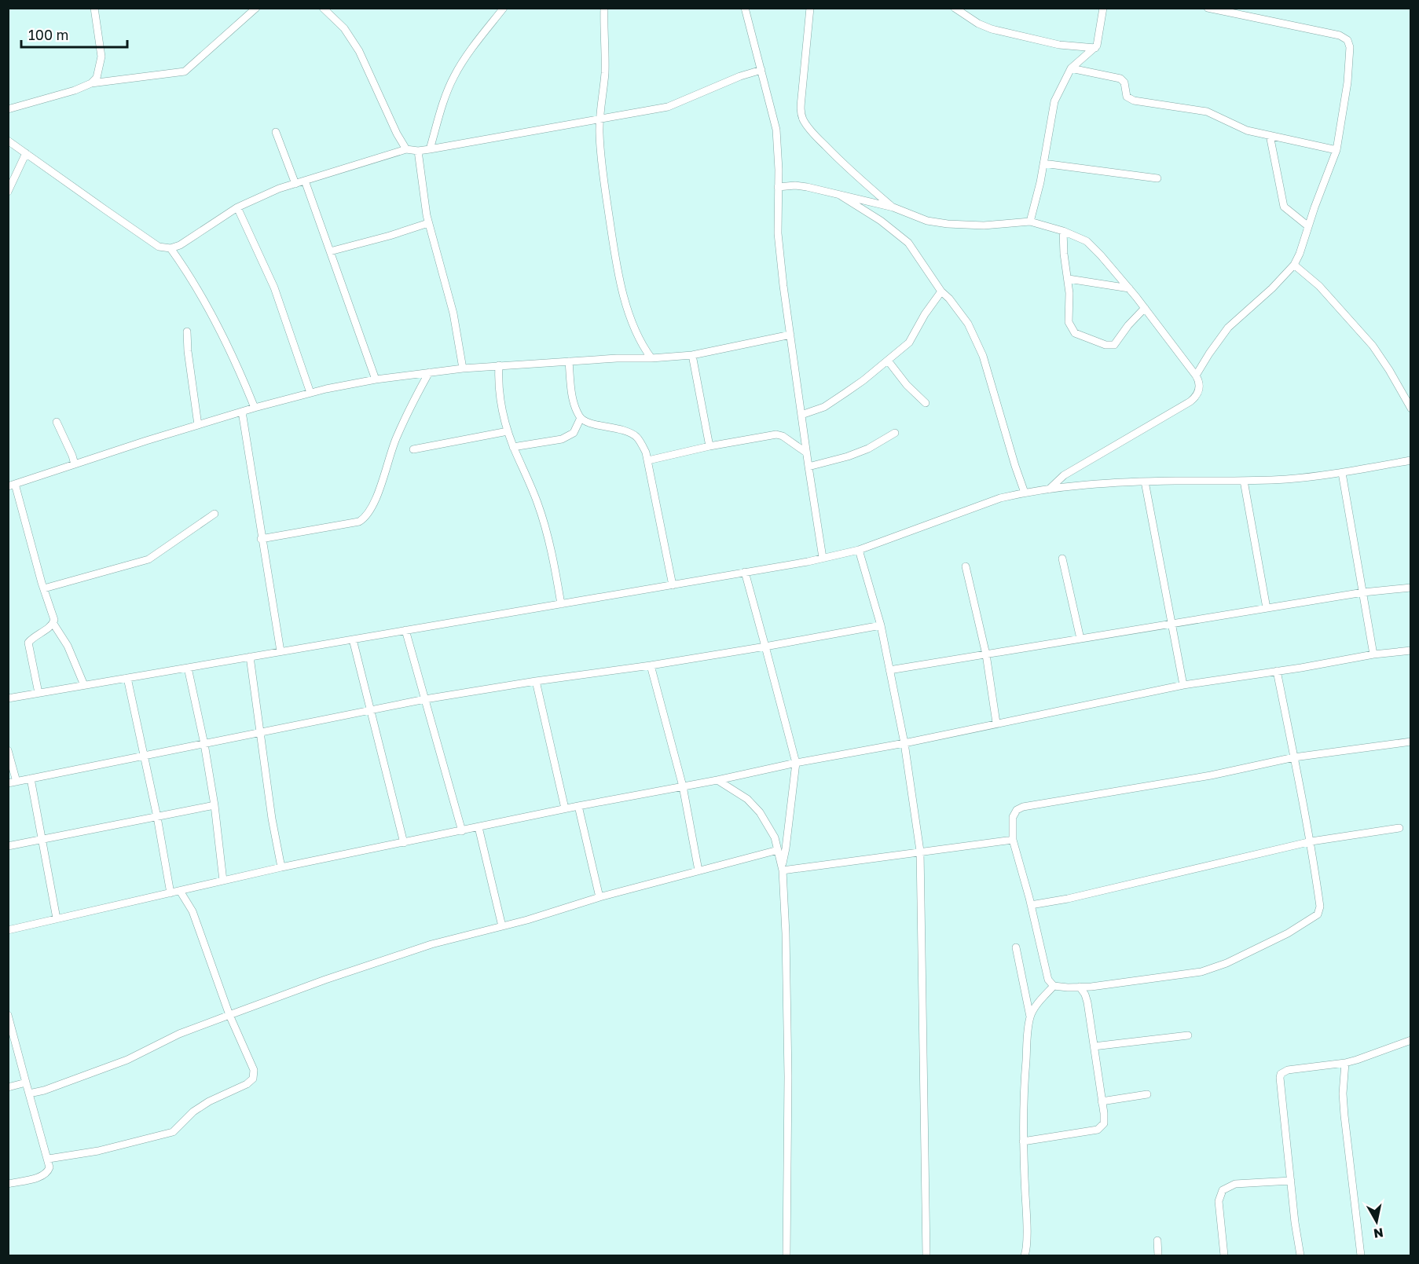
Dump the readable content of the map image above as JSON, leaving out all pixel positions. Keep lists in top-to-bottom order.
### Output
{
  "scale_bar": "100 m",
  "north": "bottom"
}
